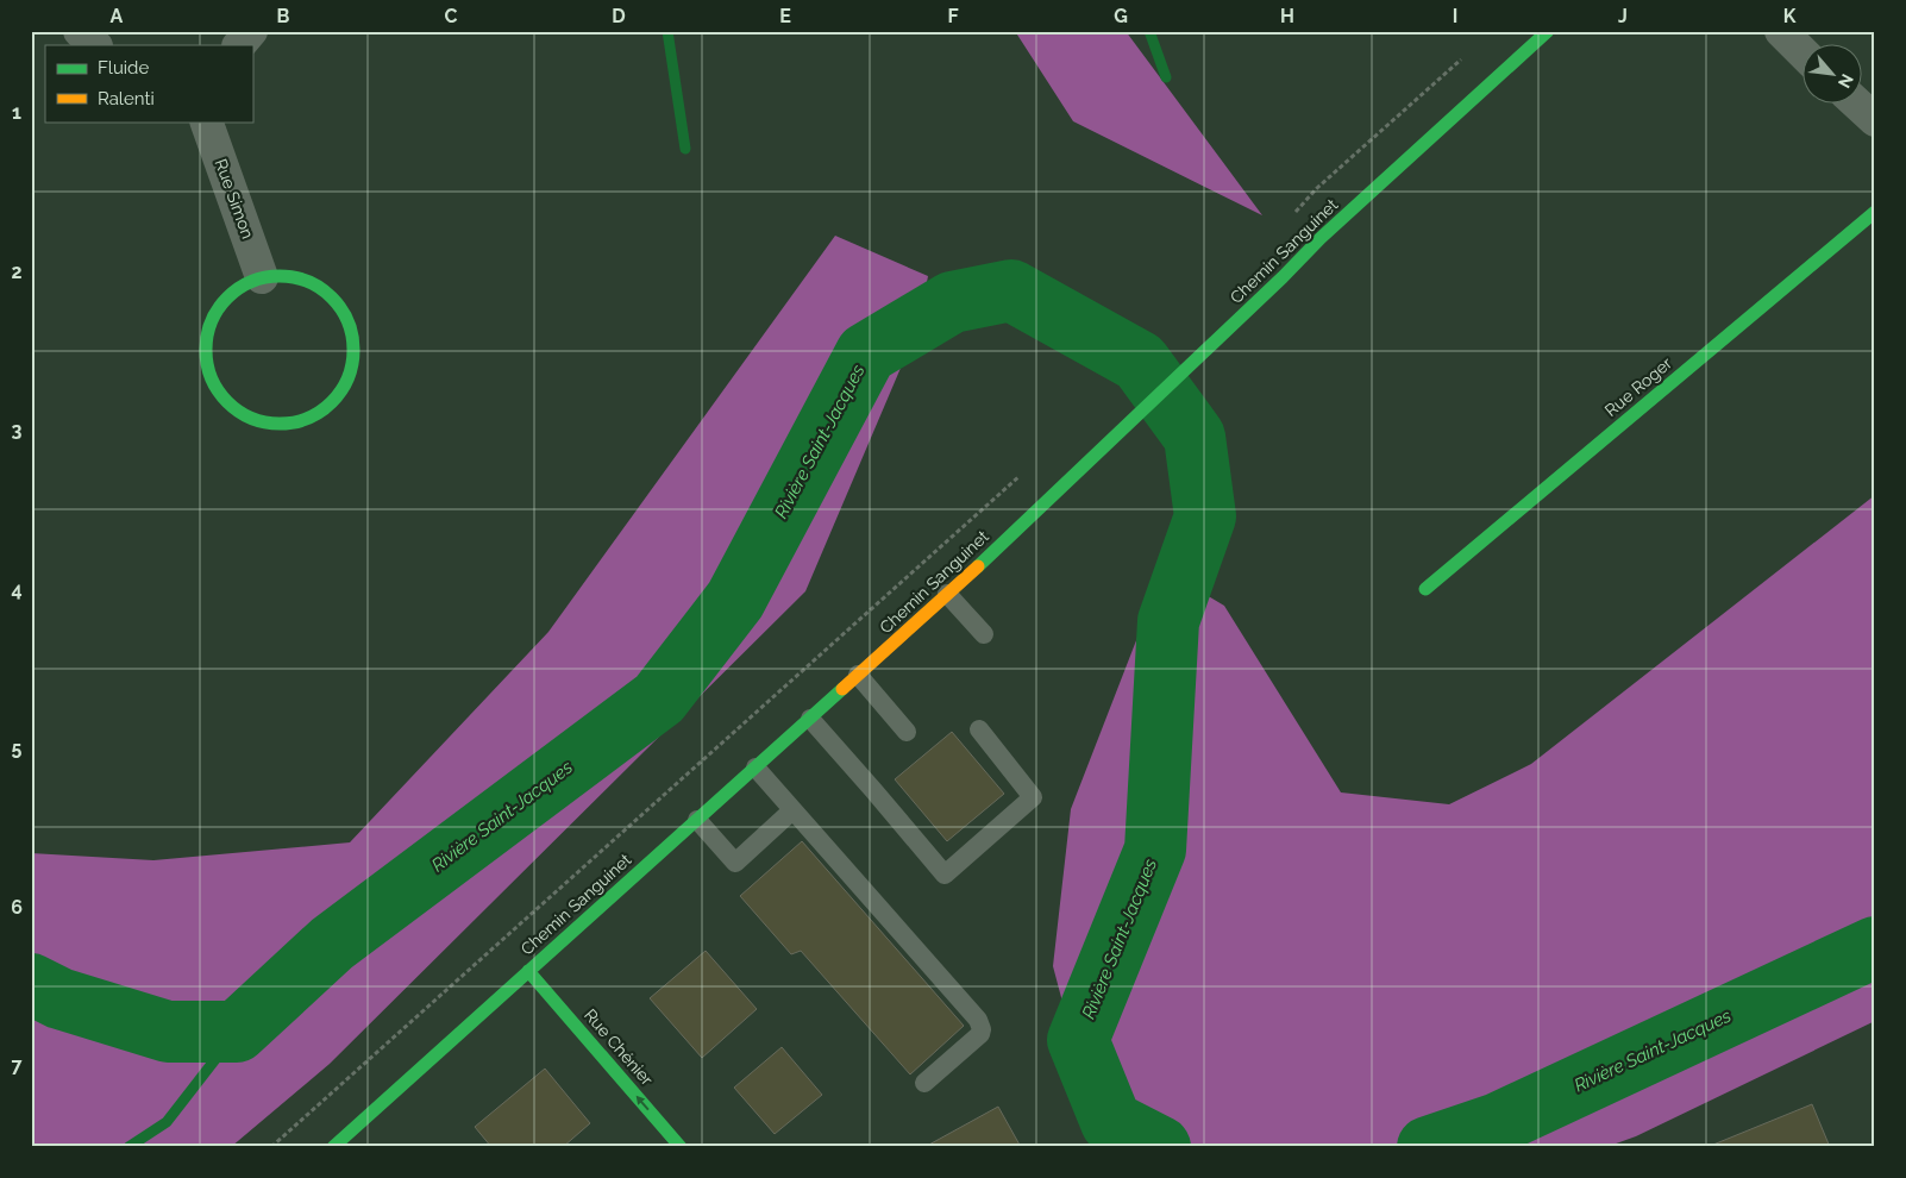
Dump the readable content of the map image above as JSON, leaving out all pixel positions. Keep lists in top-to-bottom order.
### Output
{
  "streets": {
    "street": [
      "Rue Simon",
      "Chemin Sanguinet",
      "Rue Roger",
      "Rue Chénier"
    ]
  },
  "crossings": [
    ["Chemin Sanguinet", "Rue Chénier"]
  ],
  "one_way": ["Rue Chénier"],
  "water": ["Rivière Saint-Jacques"],
  "legend": ["Fluide", "Ralenti"],
  "north": "bottom right",
  "grid": {
    "columns": [
      "A",
      "B",
      "C",
      "D",
      "E",
      "F",
      "G",
      "H",
      "I",
      "J",
      "K"
    ],
    "rows": [
      "1",
      "2",
      "3",
      "4",
      "5",
      "6",
      "7"
    ]
  }
}
